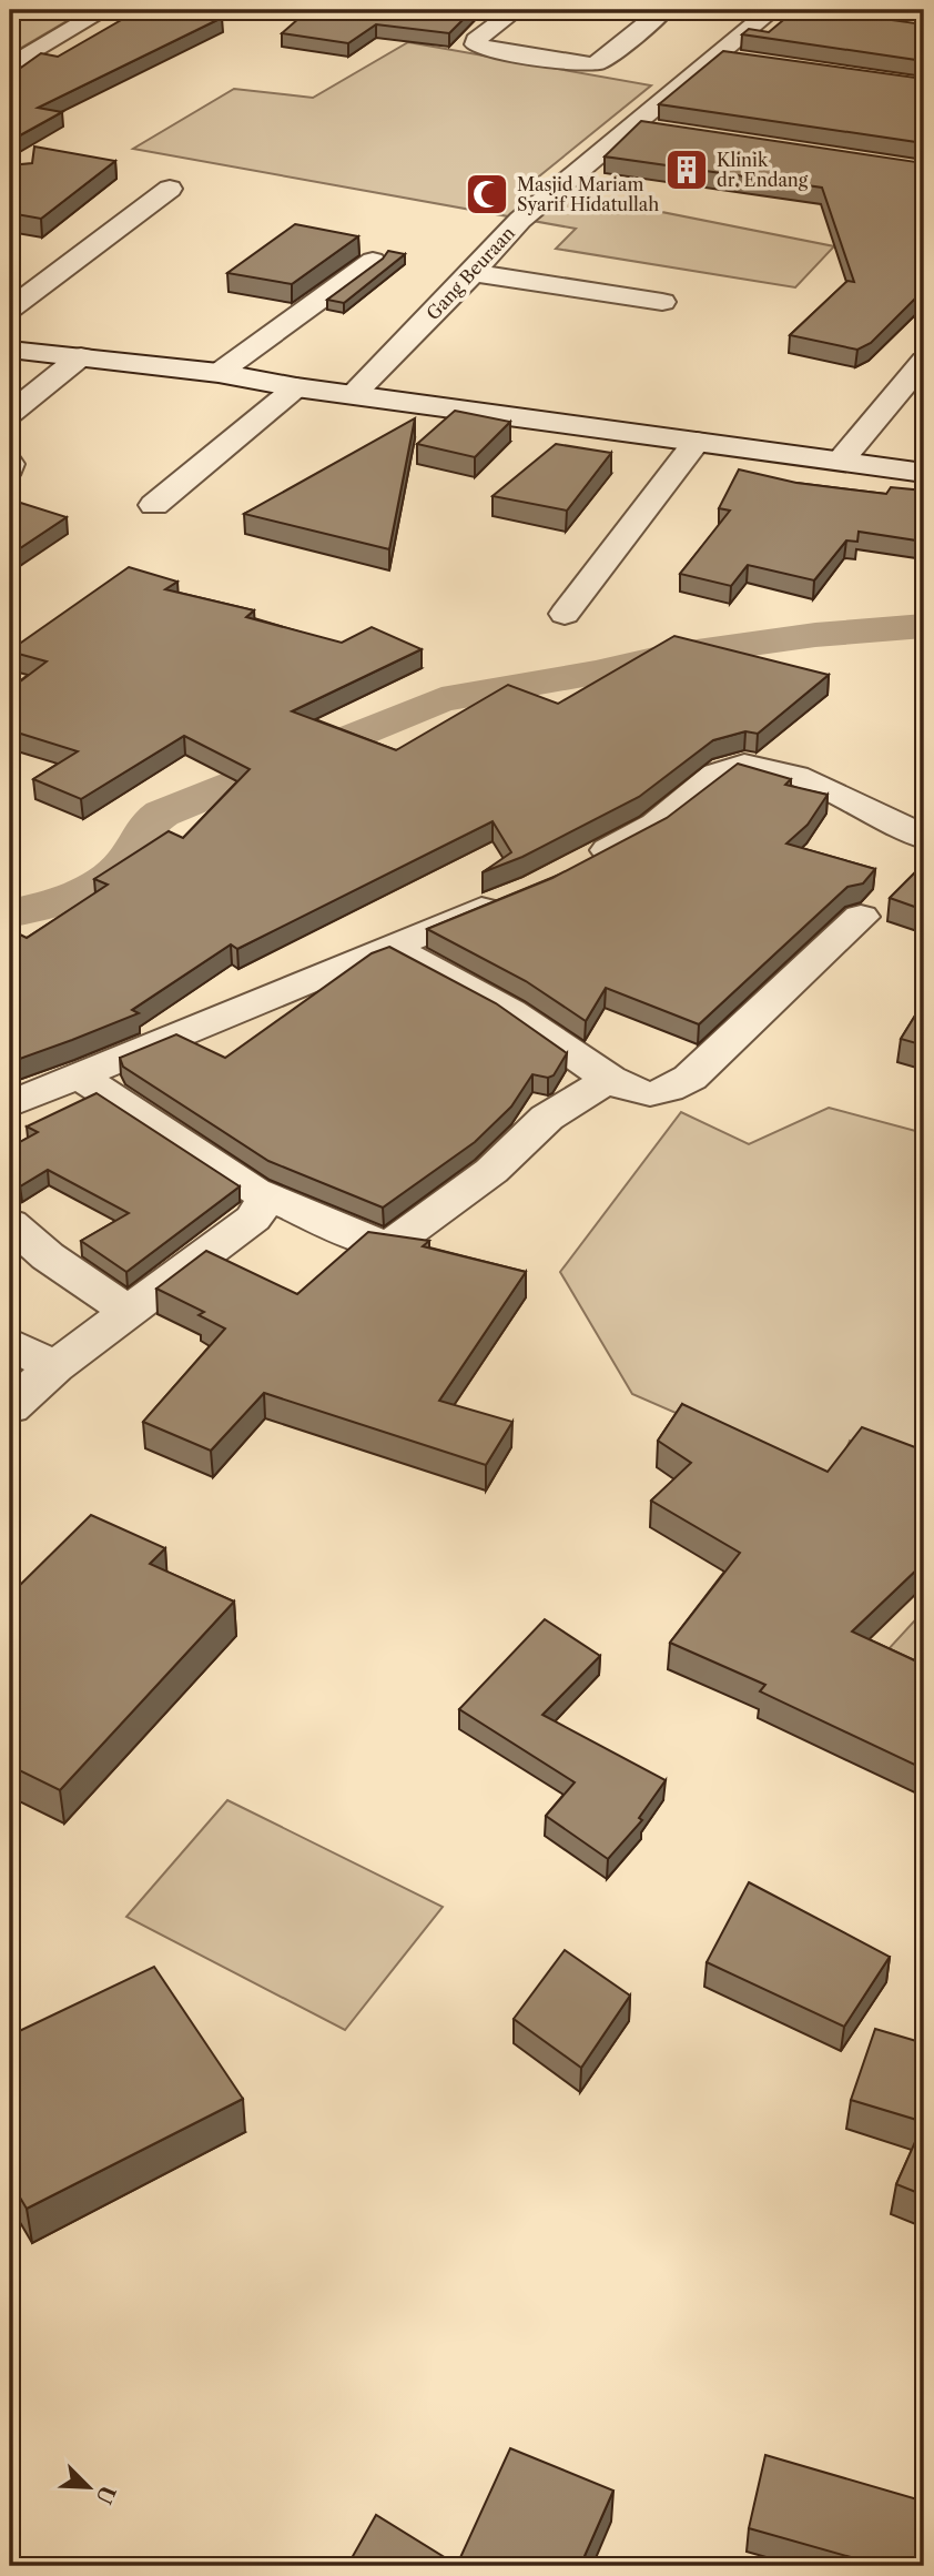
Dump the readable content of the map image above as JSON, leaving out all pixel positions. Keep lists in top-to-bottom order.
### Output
{
  "streets": {
    "street": ["Gang Beuraan"]
  },
  "places": {
    "building": ["Klinik dr. Endang"],
    "mosque": ["Masjid Mariam Syarif Hidatullah"]
  },
  "north": "bottom right"
}
